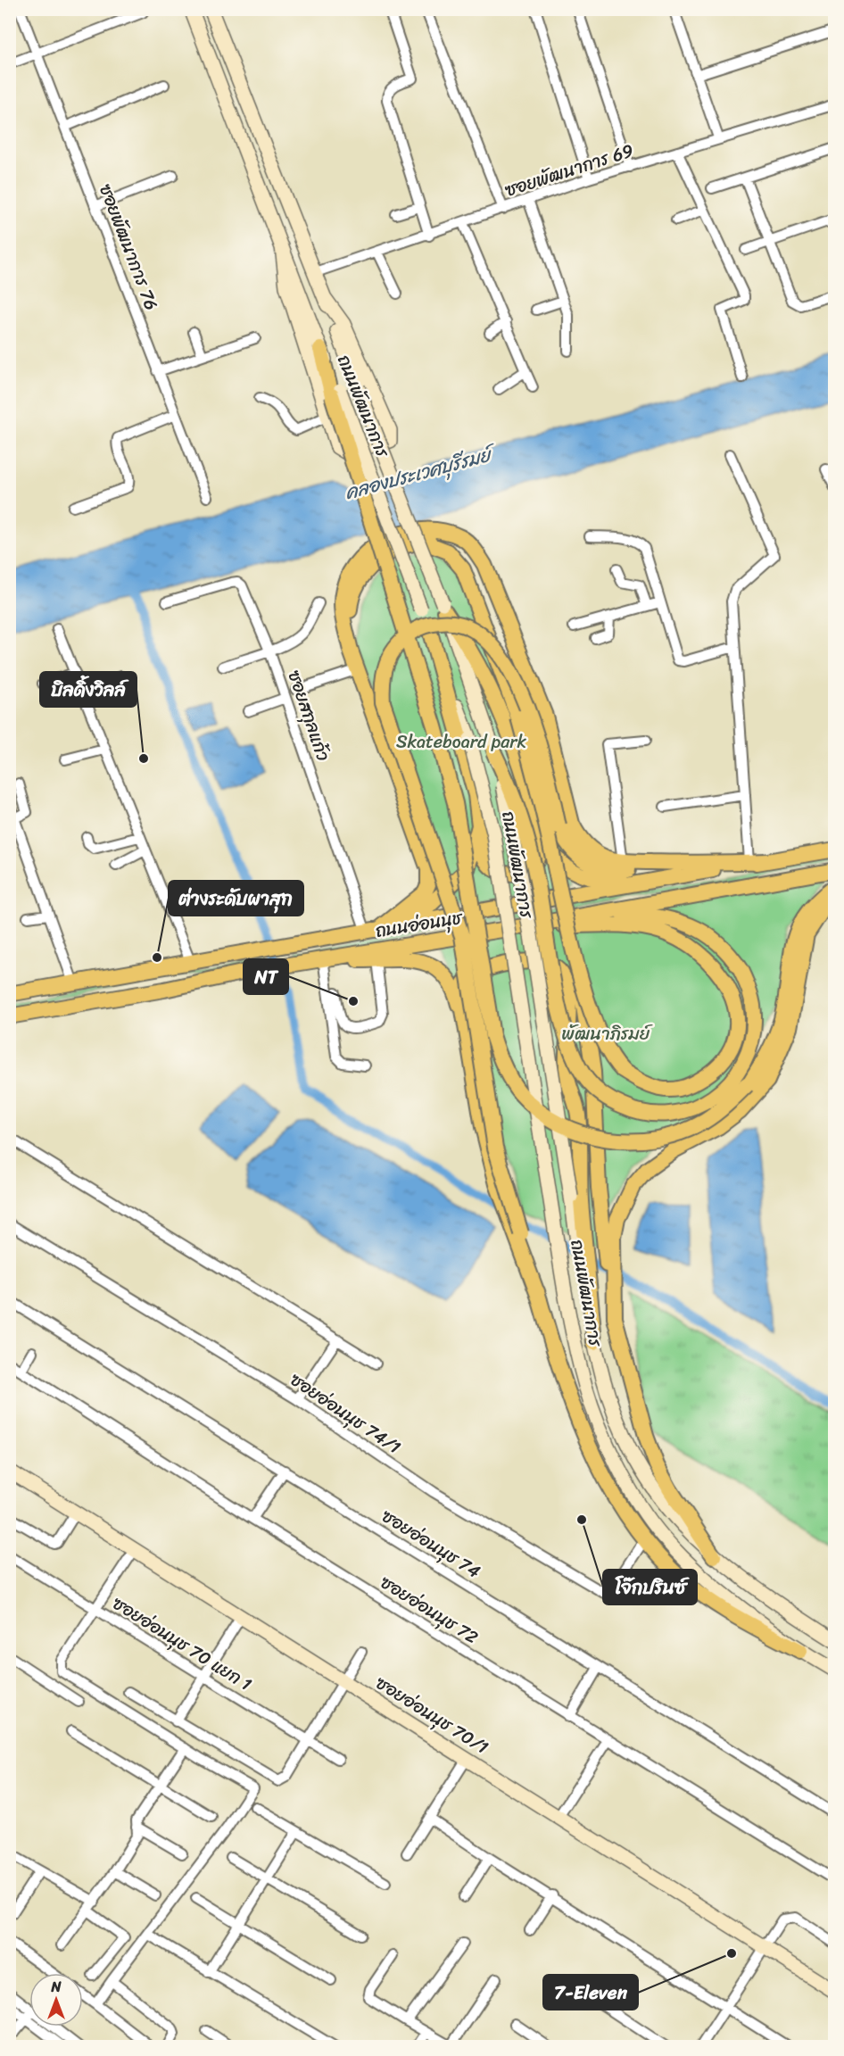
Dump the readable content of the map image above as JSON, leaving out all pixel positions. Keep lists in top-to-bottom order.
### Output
{
  "streets": {
    "main road": ["ถนนพัฒนาการ", "ถนนอ่อนนุช", "ซอยอ่อนนุช 70/1"],
    "street": [
      "ซอยพัฒนาการ 69",
      "ซอยพัฒนาการ 76",
      "ซอยสกุลแก้ว",
      "ซอยอ่อนนุช 74/1",
      "ซอยอ่อนนุช 74",
      "ซอยอ่อนนุช 72",
      "ซอยอ่อนนุช 70 แยก 1"
    ]
  },
  "crossings": [
    ["ซอยพัฒนาการ 69", "ถนนพัฒนาการ"],
    ["ซอยสกุลแก้ว", "ถนนอ่อนนุช"]
  ],
  "water": ["คลองประเวศบุรีรมย์"],
  "parks": ["Skateboard park", "พัฒนาภิรมย์"],
  "places": [
    "บิลดิ้งวิลล์",
    "ต่างระดับผาสุก",
    "NT",
    "โจ๊กปรินซ์",
    "7-Eleven"
  ],
  "north": "top"
}
